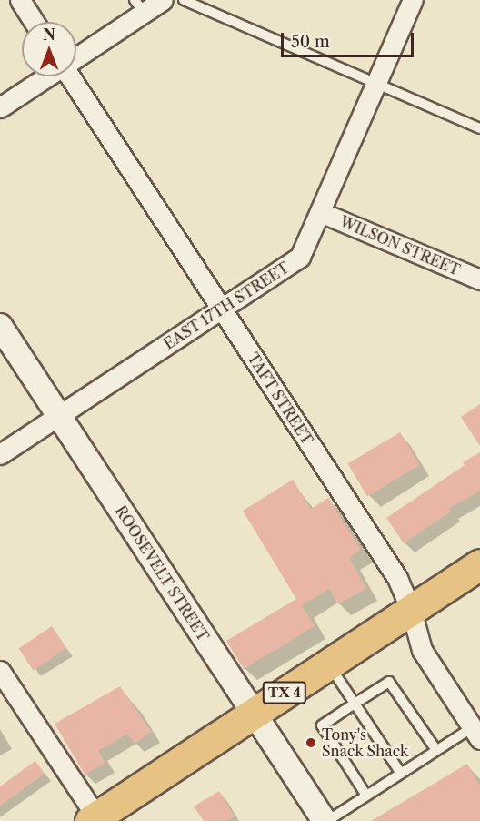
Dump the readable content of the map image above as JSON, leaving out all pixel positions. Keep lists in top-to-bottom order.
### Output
{
  "streets": {
    "main road": ["TX 4"],
    "street": [
      "WILSON STREET",
      "EAST 17TH STREET",
      "TAFT STREET",
      "ROOSEVELT STREET"
    ]
  },
  "crossings": [
    ["WILSON STREET", "EAST 17TH STREET"],
    ["EAST 17TH STREET", "TAFT STREET"],
    ["EAST 17TH STREET", "ROOSEVELT STREET"],
    ["TAFT STREET", "TX 4"],
    ["ROOSEVELT STREET", "TX 4"]
  ],
  "places": ["Tony's Snack Shack"],
  "scale_bar": "50 m",
  "north": "top"
}
